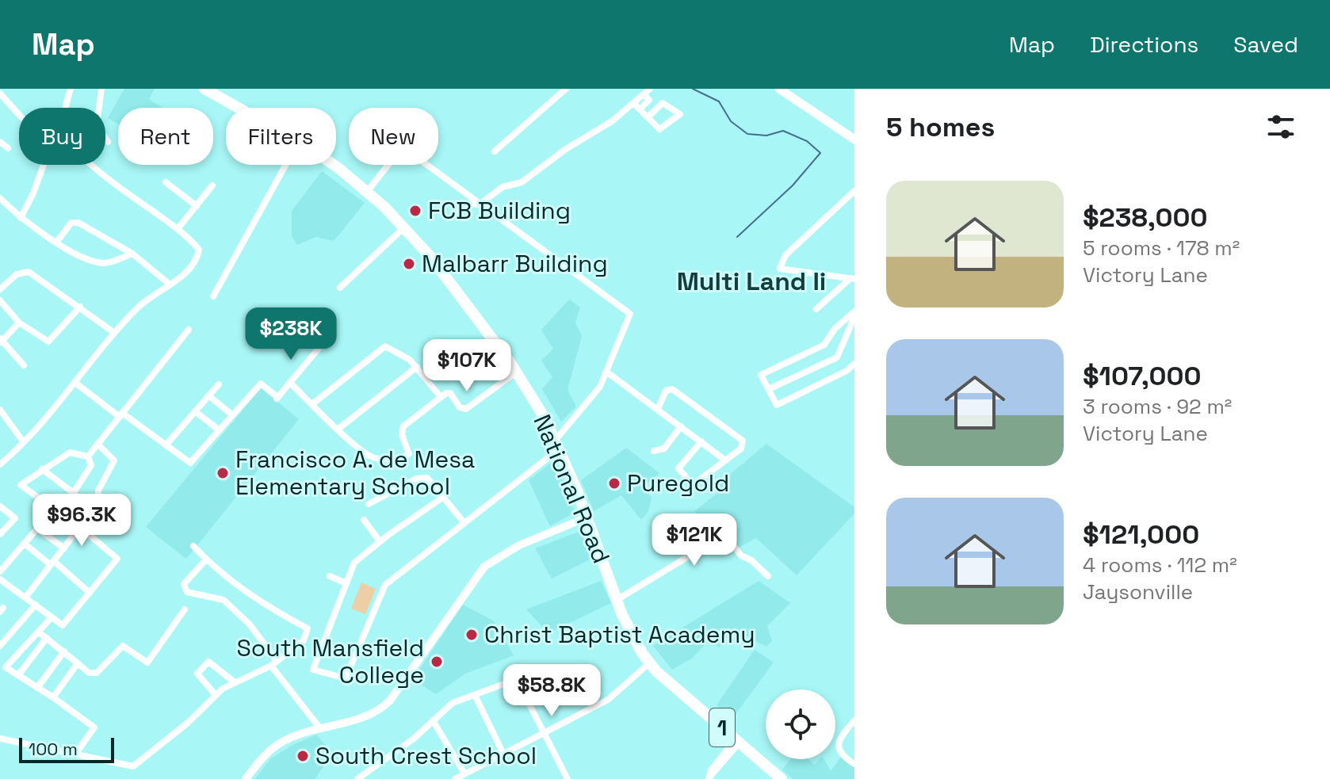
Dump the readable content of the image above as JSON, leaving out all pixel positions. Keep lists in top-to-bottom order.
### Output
{
  "streets": {
    "highway": ["National Road", "1"]
  },
  "districts": ["Multi Land Ii"],
  "places": [
    "FCB Building",
    "Malbarr Building",
    "Francisco A. de Mesa Elementary School",
    "Puregold",
    "Christ Baptist Academy",
    "South Mansfield College",
    "South Crest School"
  ],
  "scale_bar": "100 m",
  "page": {
    "header": "Map",
    "nav": ["Map", "Directions", "Saved"],
    "heading": "5 homes",
    "chip": [
      "Buy",
      "Rent",
      "Filters",
      "New"
    ],
    "list": [
      {
        "name": "$238,000",
        "note": "5 rooms · 178 m² · Victory Lane"
      },
      {
        "name": "$107,000",
        "note": "3 rooms · 92 m² · Victory Lane"
      },
      {
        "name": "$121,000",
        "note": "4 rooms · 112 m² · Jaysonville"
      }
    ],
    "price": [
      "$238K",
      "$107K",
      "$96.3K",
      "$121K",
      "$58.8K"
    ],
    "scale": "100 m"
  }
}
